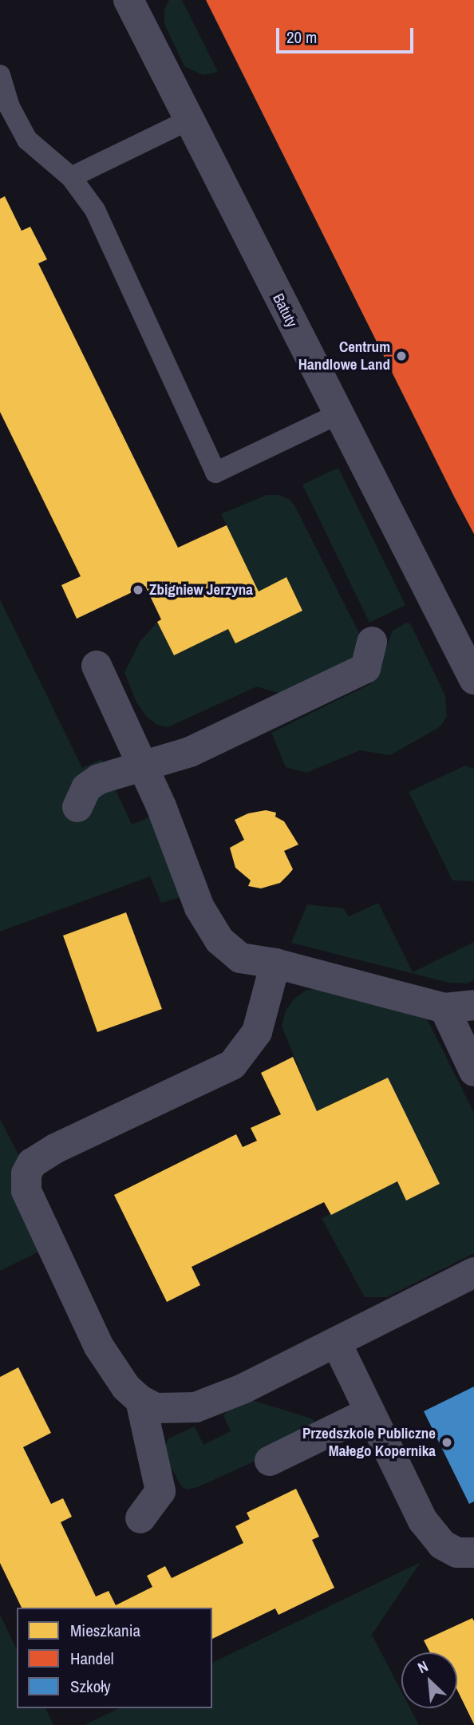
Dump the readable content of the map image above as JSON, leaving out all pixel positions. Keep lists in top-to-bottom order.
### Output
{
  "streets": {
    "street": ["Batuty"]
  },
  "places": ["Centrum Handlowe Land", "Zbigniew Jerzyna", "Przedszkole Publiczne Małego Kopernika"],
  "legend": ["Mieszkania", "Handel", "Szkoły"],
  "scale_bar": "20 m",
  "north": "top left"
}
